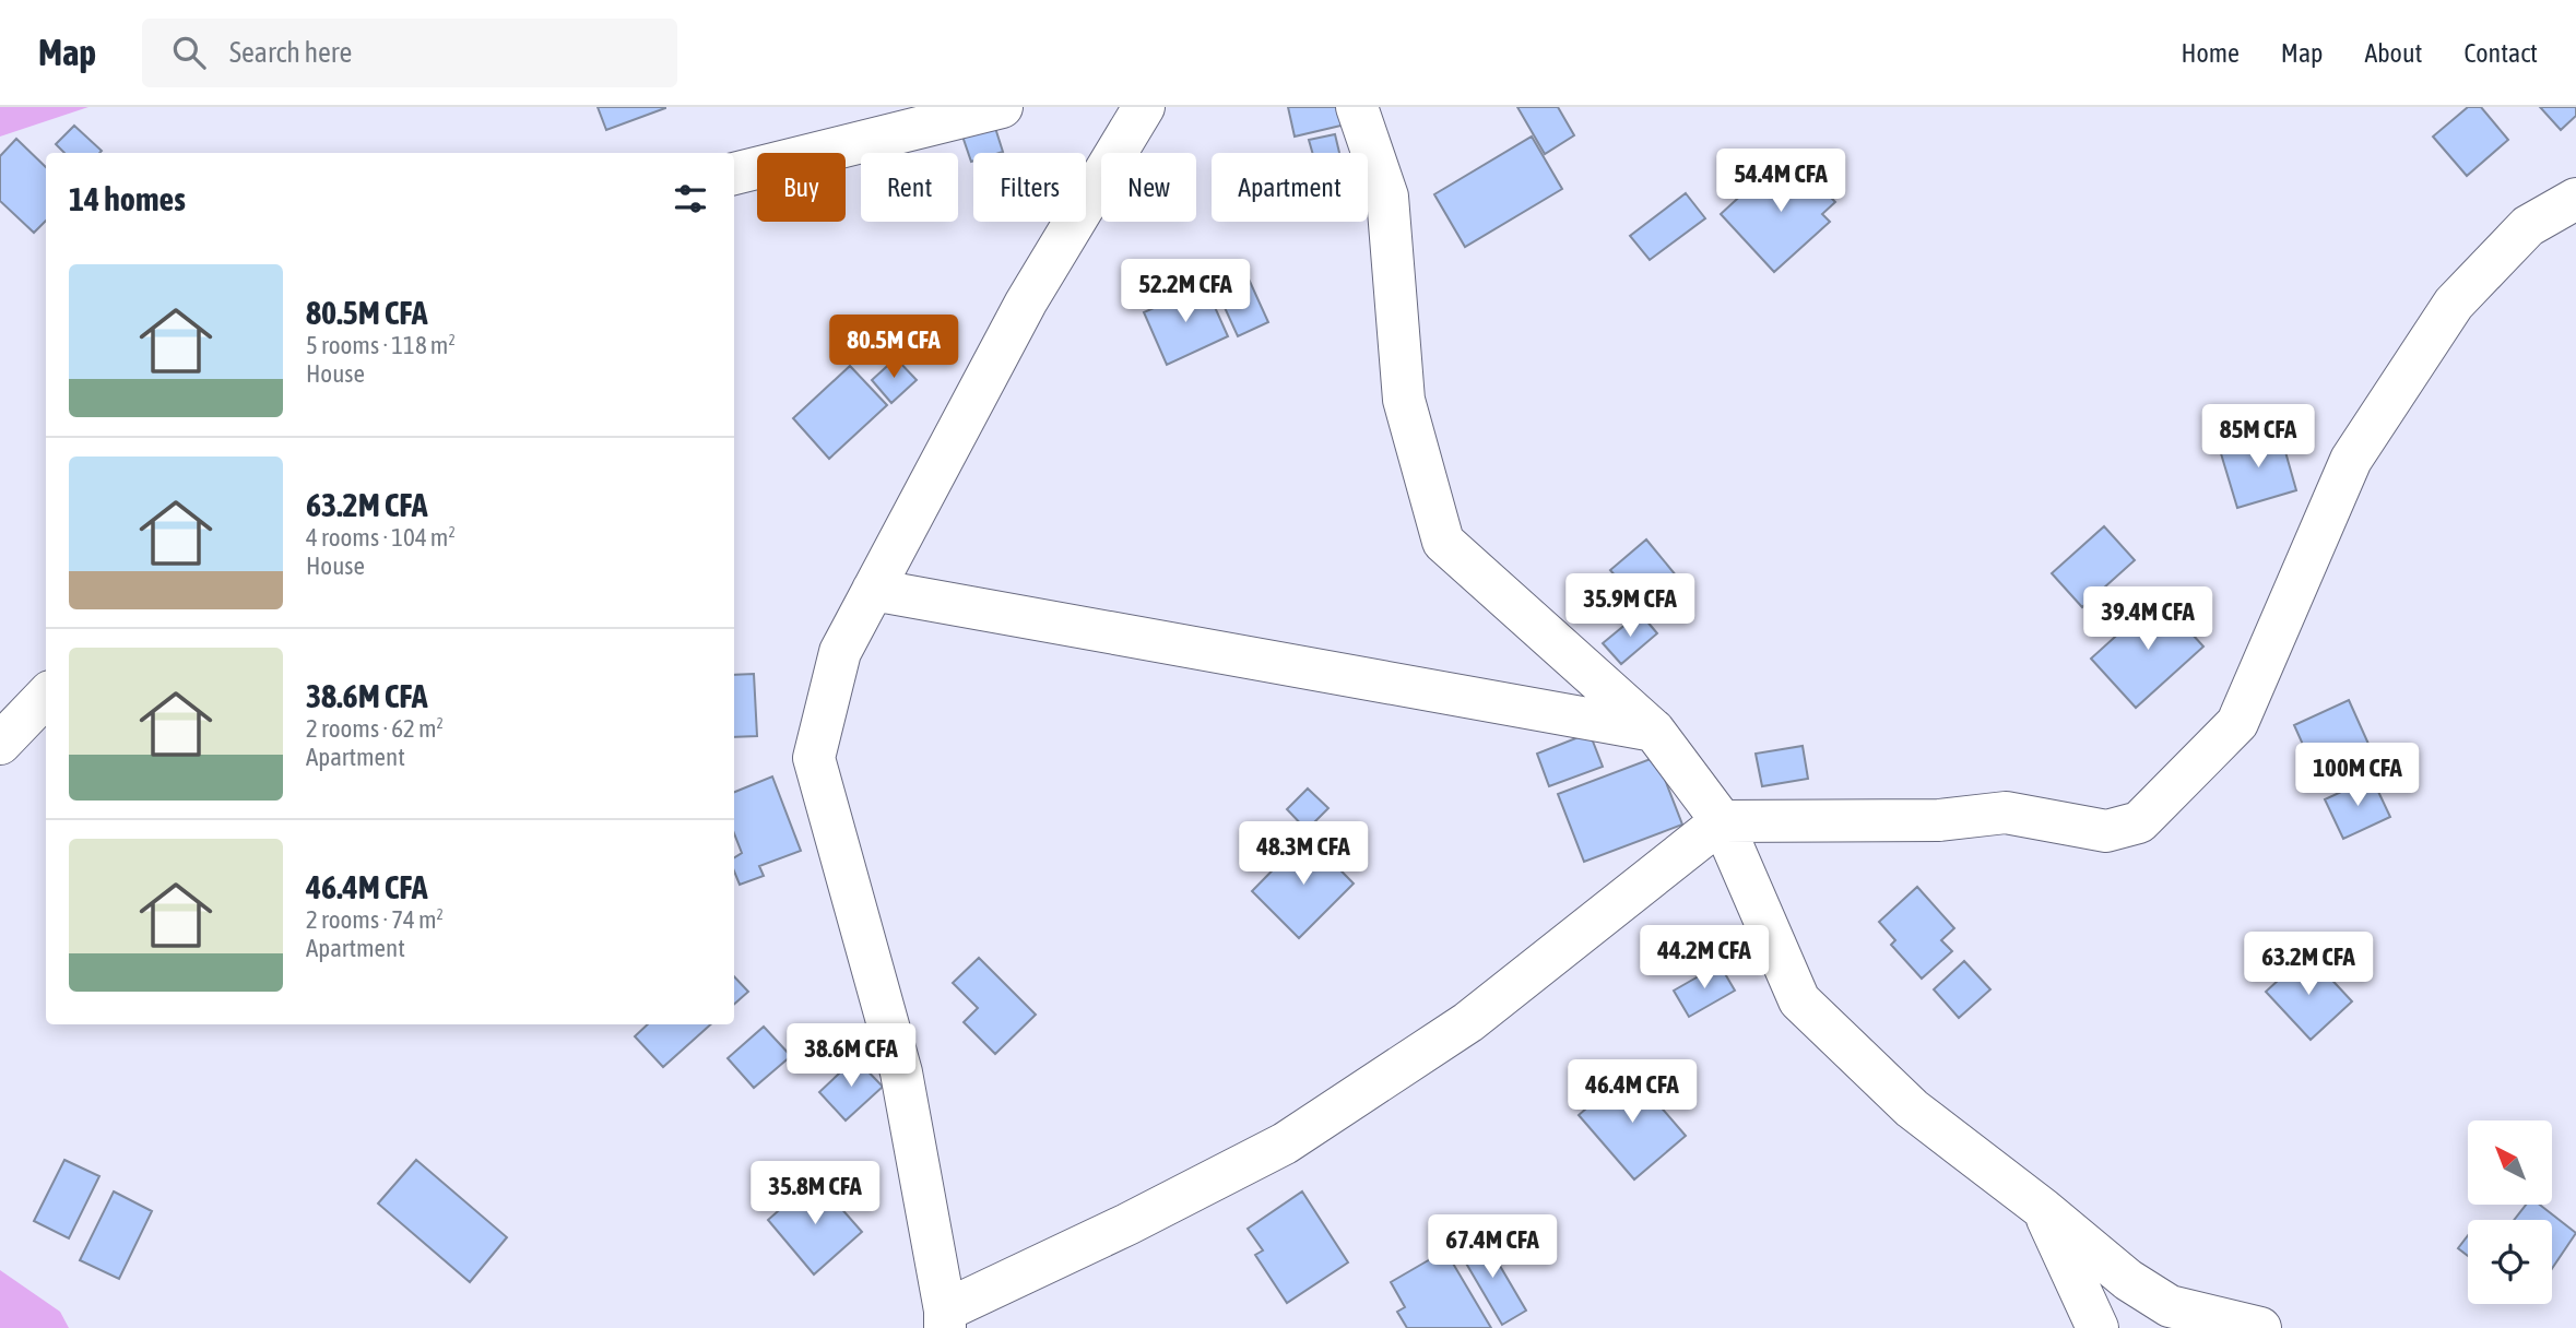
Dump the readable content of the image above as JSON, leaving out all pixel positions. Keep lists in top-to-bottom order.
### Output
{
  "north": "top left",
  "page": {
    "header": "Map",
    "search": "Search here",
    "nav": [
      "Home",
      "Map",
      "About",
      "Contact"
    ],
    "price": [
      "54.4M CFA",
      "52.2M CFA",
      "80.5M CFA",
      "85M CFA",
      "35.9M CFA",
      "39.4M CFA",
      "100M CFA",
      "48.3M CFA",
      "44.2M CFA",
      "63.2M CFA",
      "38.6M CFA",
      "46.4M CFA",
      "35.8M CFA",
      "67.4M CFA"
    ],
    "chip": [
      "Buy",
      "Rent",
      "Filters",
      "New",
      "Apartment"
    ],
    "heading": "14 homes",
    "list": [
      {
        "name": "80.5M CFA",
        "note": "5 rooms · 118 m² · House"
      },
      {
        "name": "63.2M CFA",
        "note": "4 rooms · 104 m² · House"
      },
      {
        "name": "38.6M CFA",
        "note": "2 rooms · 62 m² · Apartment"
      },
      {
        "name": "46.4M CFA",
        "note": "2 rooms · 74 m² · Apartment"
      }
    ]
  }
}
